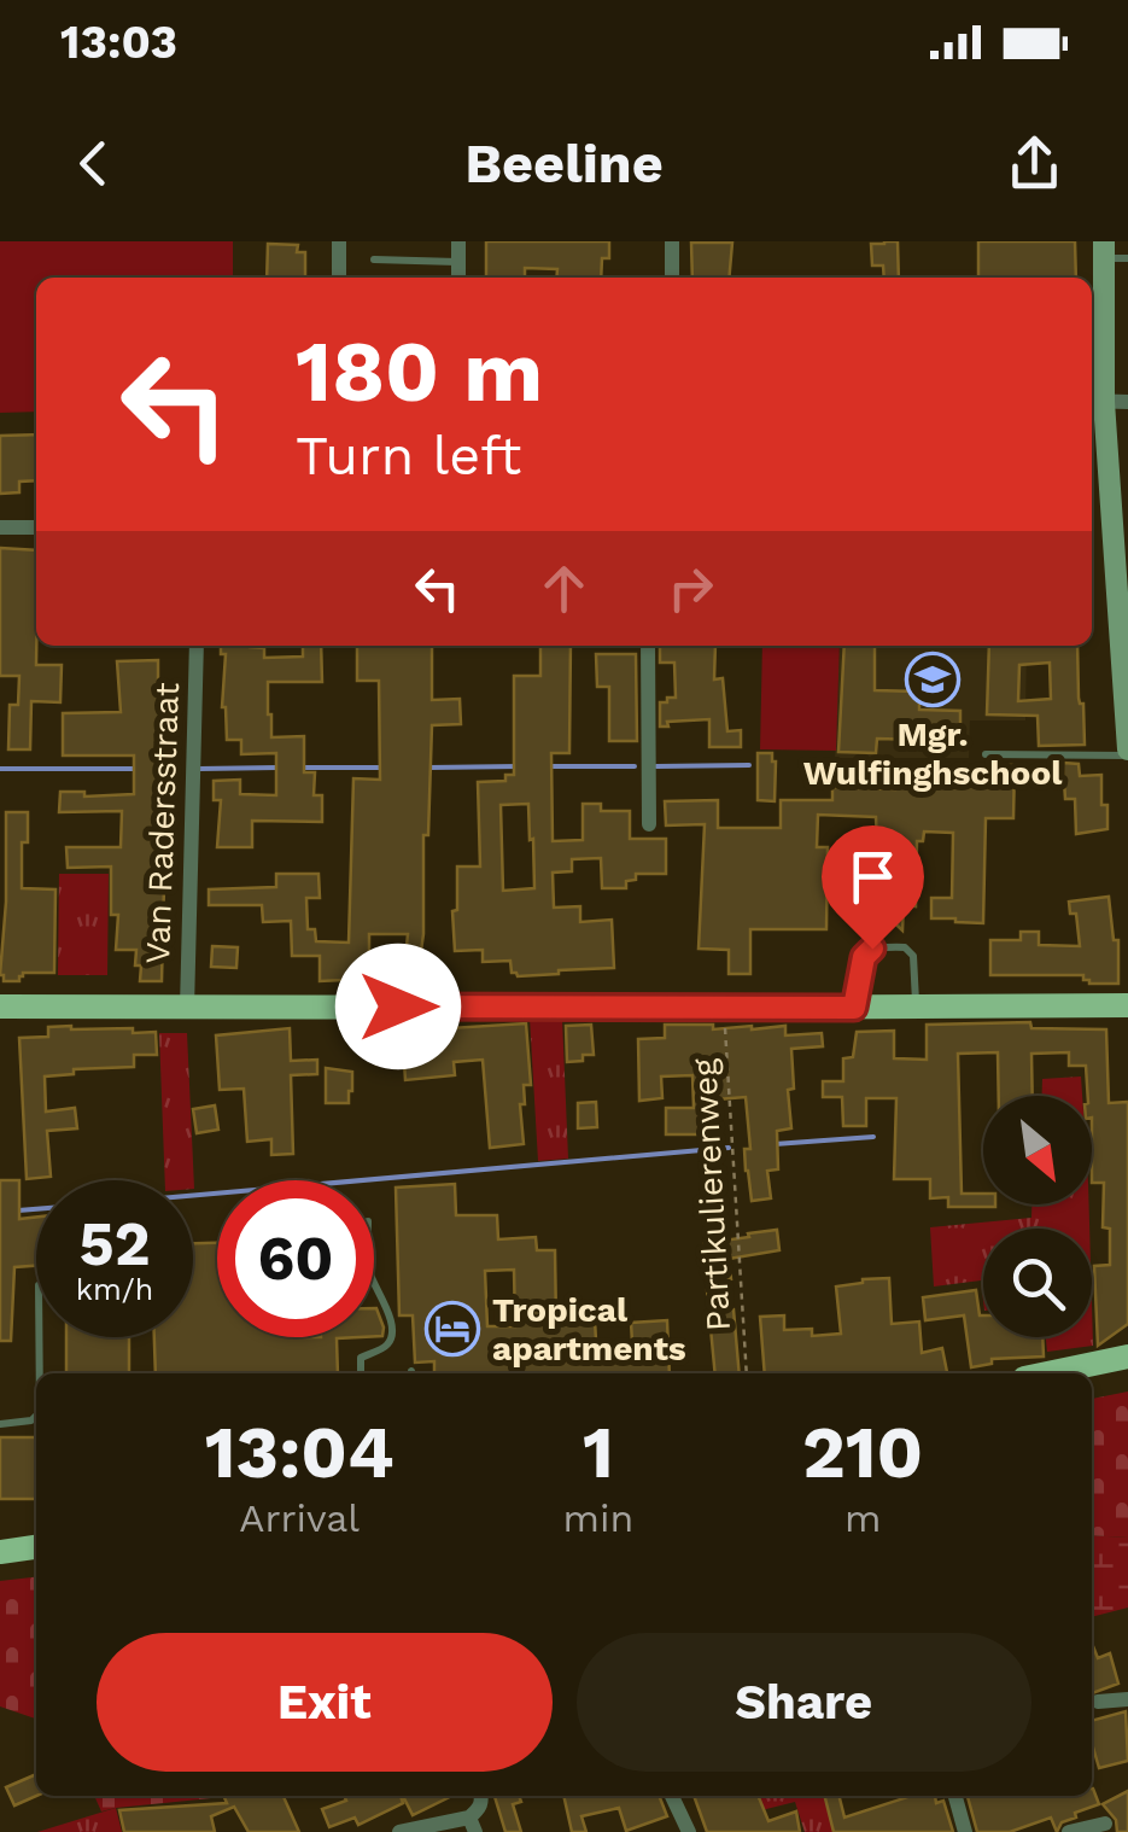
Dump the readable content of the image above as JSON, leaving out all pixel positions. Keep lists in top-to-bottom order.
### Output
{
  "streets": {
    "street": ["Van Radersstraat"],
    "path": ["Partikulierenweg"]
  },
  "places": {
    "school or university": ["Mgr. Wulfinghschool"],
    "hotel": ["Tropical apartments"]
  },
  "north": "bottom right",
  "page": {
    "status": "13:03",
    "header": "Beeline",
    "turn": ["180 m", "Turn left"],
    "speed": "52 km/h",
    "limit": "60",
    "eta": [
      "13:04",
      "Arrival",
      "1",
      "min",
      "210",
      "m"
    ],
    "buttons": ["Exit", "Share"]
  }
}
